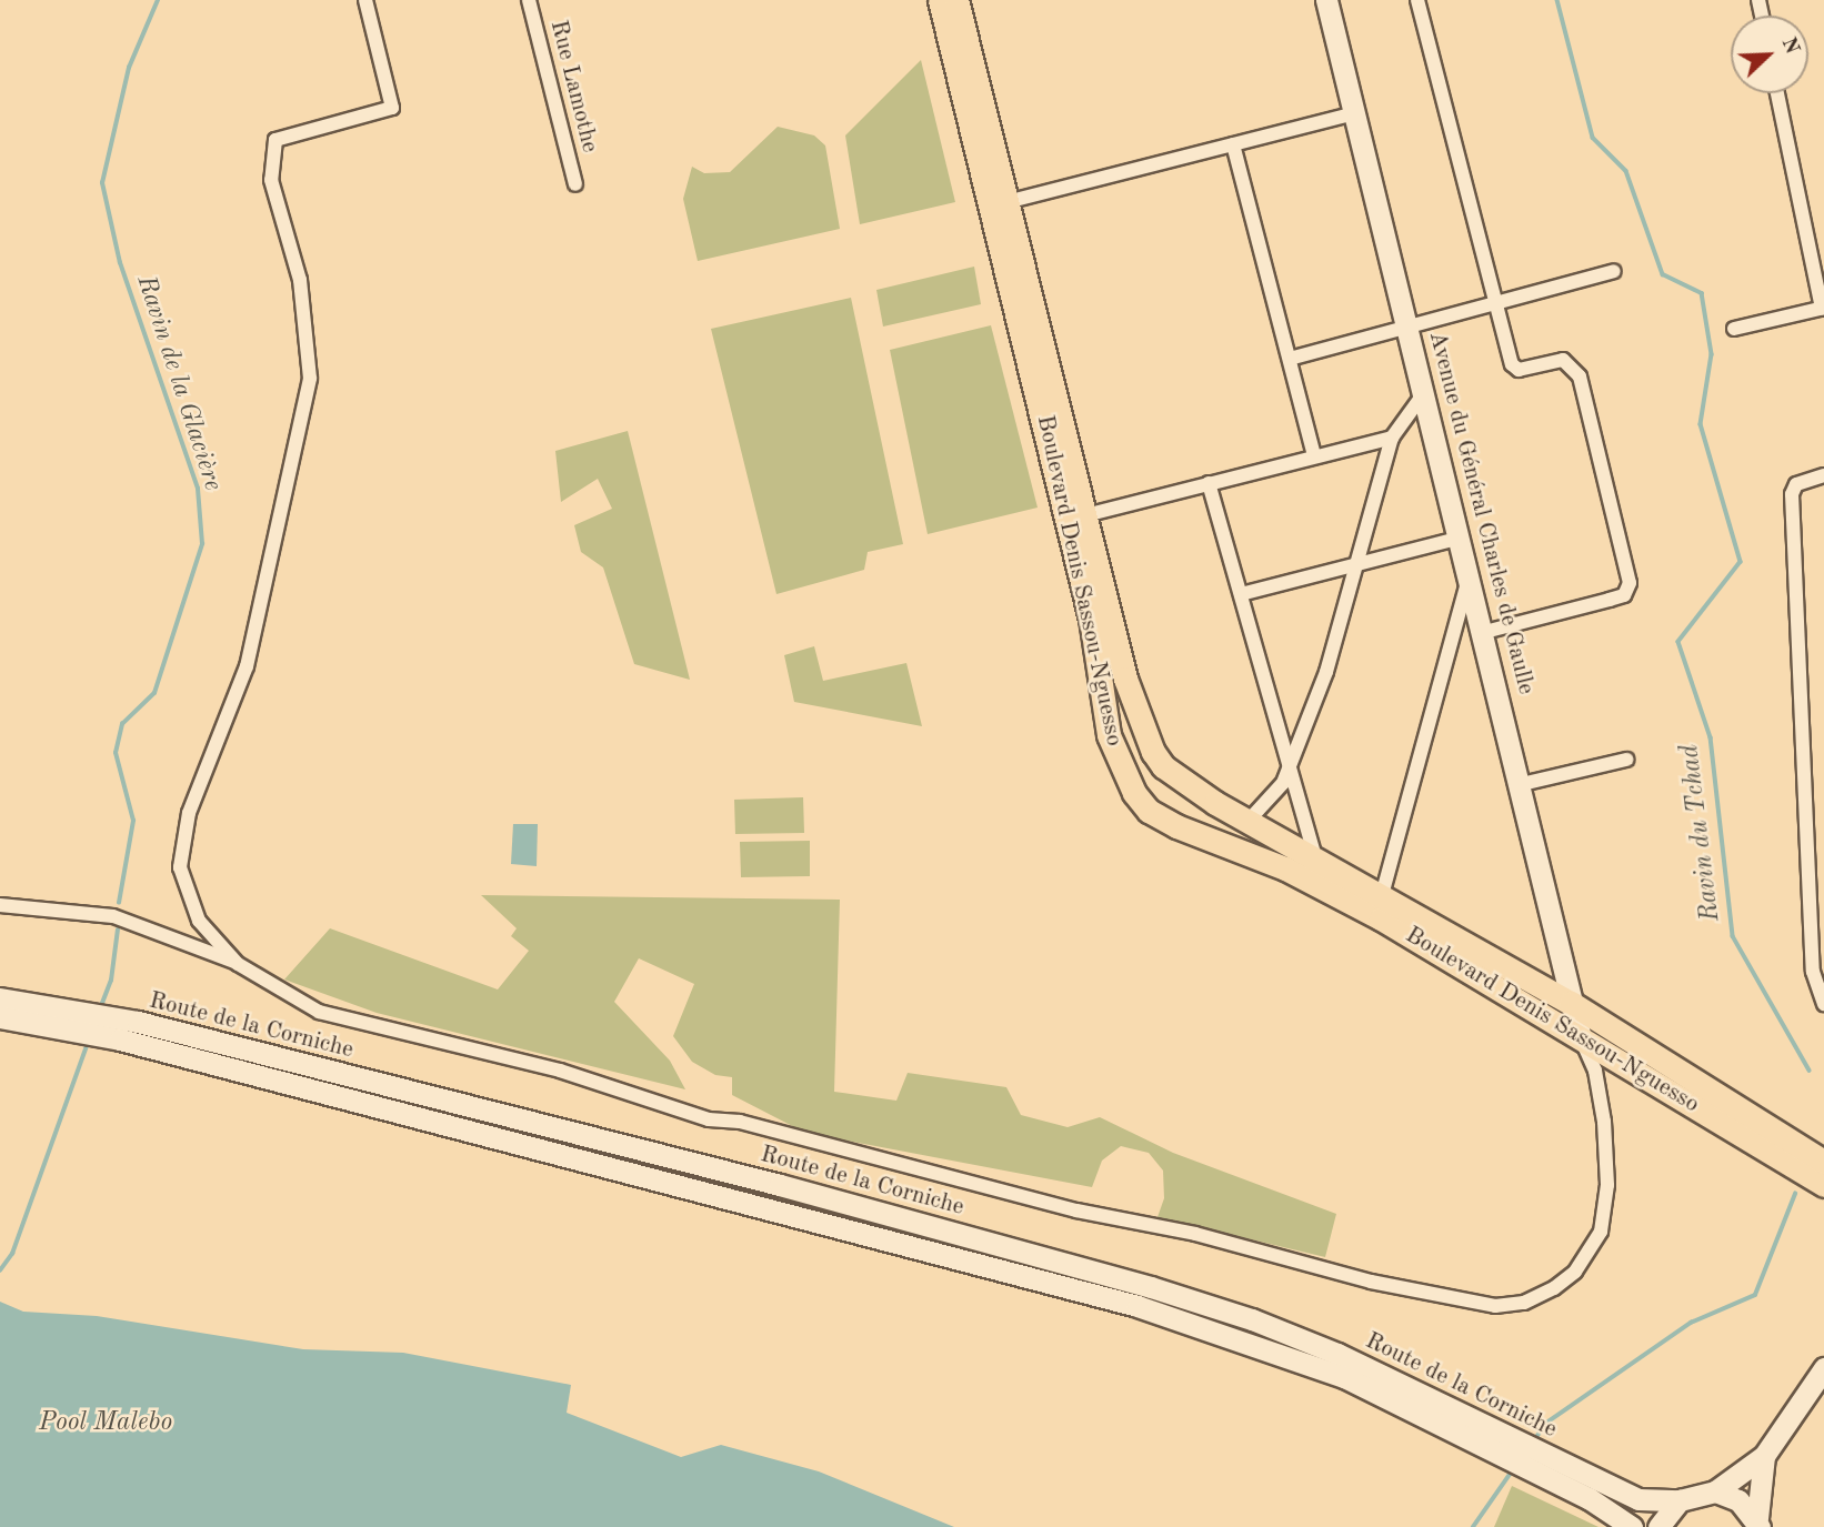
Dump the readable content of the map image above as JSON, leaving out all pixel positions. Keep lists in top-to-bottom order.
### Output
{
  "streets": {
    "main road": ["Avenue du Général Charles de Gaulle", "Boulevard Denis Sassou-Nguesso", "Route de la Corniche"],
    "street": ["Rue Lamothe"]
  },
  "crossings": [
    ["Avenue du Général Charles de Gaulle", "Boulevard Denis Sassou-Nguesso"]
  ],
  "water": ["Ravin de la Glacière", "Ravin du Tchad", "Pool Malebo"],
  "north": "top right"
}
